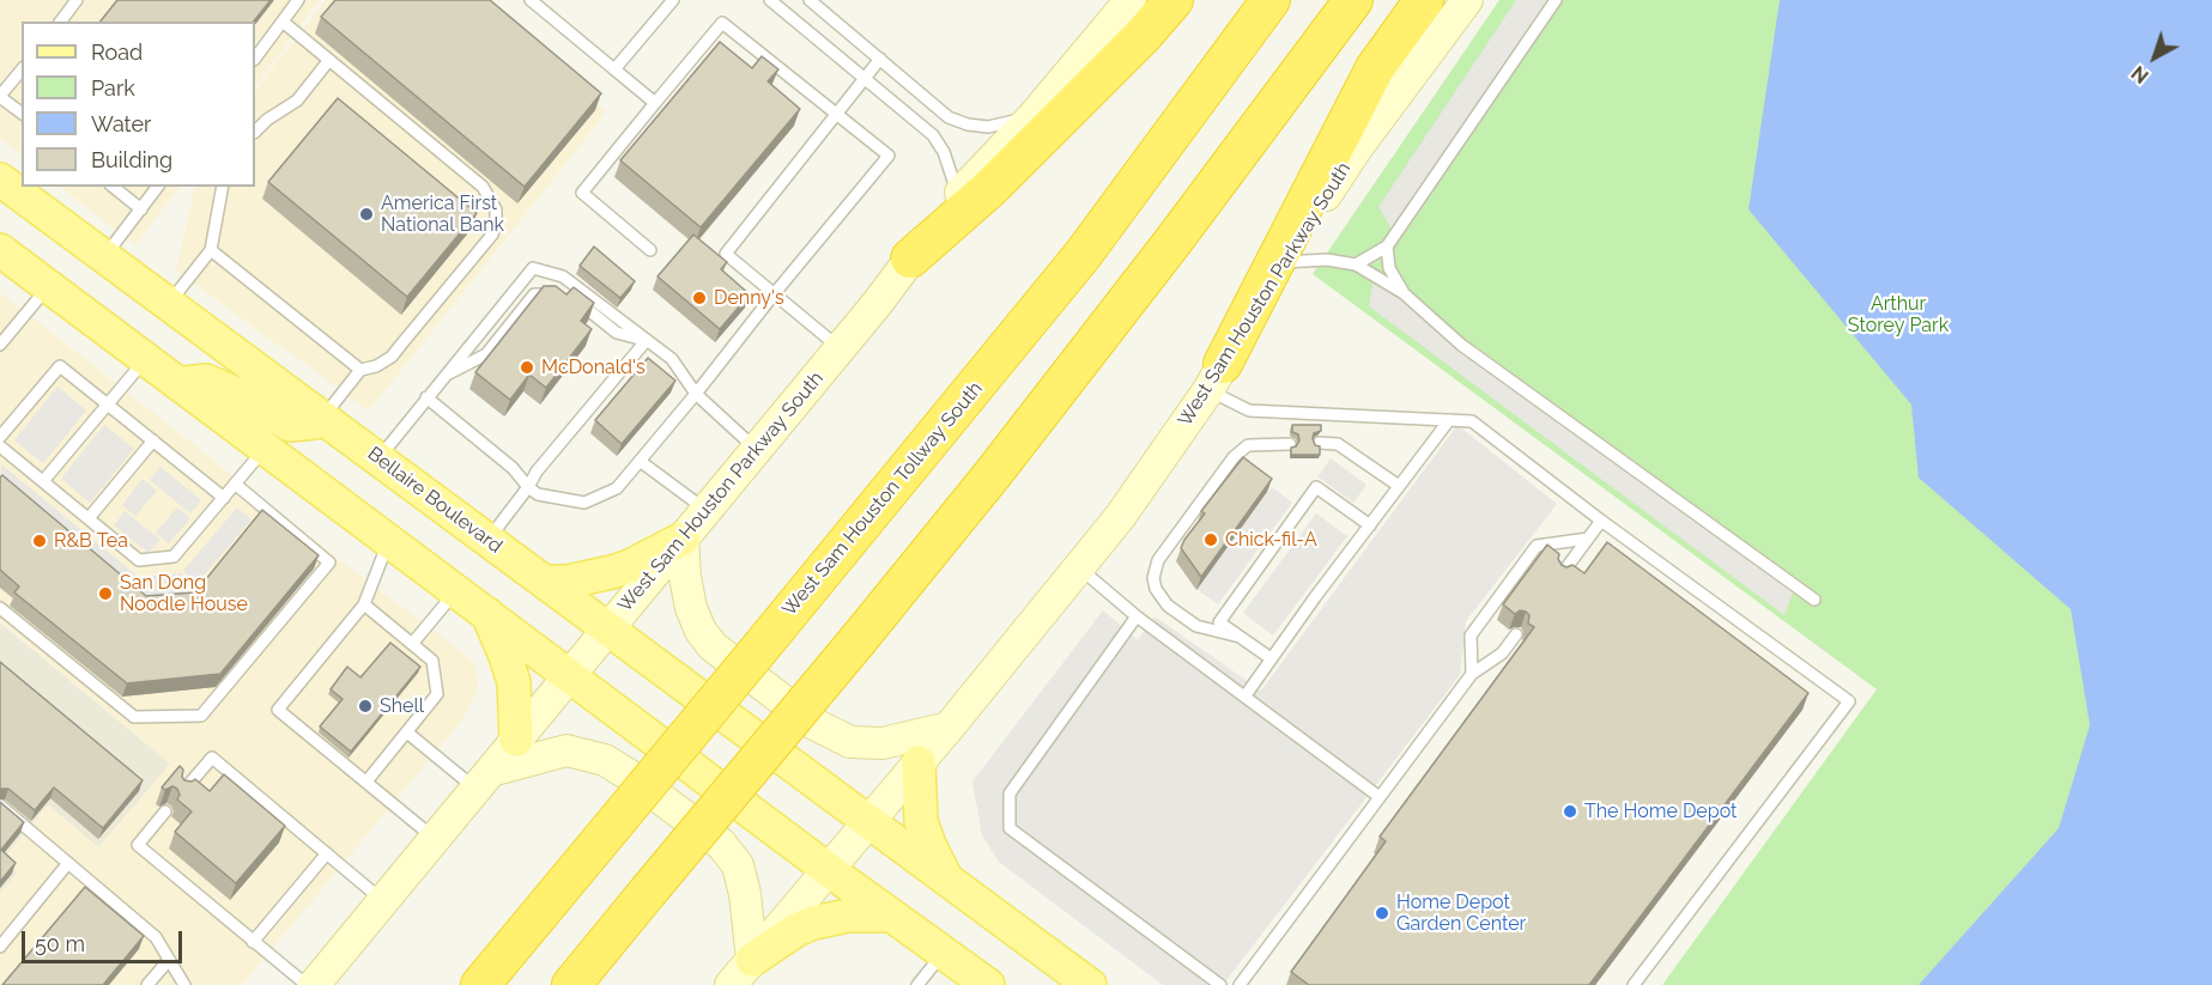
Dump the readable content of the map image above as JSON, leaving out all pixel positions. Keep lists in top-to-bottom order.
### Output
{
  "streets": {
    "highway": ["West Sam Houston Tollway South"],
    "main road": ["West Sam Houston Parkway South", "Bellaire Boulevard"]
  },
  "crossings": [
    ["West Sam Houston Parkway South", "Bellaire Boulevard"]
  ],
  "parks": ["Arthur Storey Park"],
  "places": [
    "America First National Bank",
    "Denny's",
    "McDonald's",
    "Chick-fil-A",
    "R&B Tea",
    "San Dong Noodle House",
    "Shell",
    "The Home Depot",
    "Home Depot Garden Center"
  ],
  "legend": [
    "Road",
    "Park",
    "Water",
    "Building"
  ],
  "scale_bar": "50 m",
  "north": "bottom left"
}
